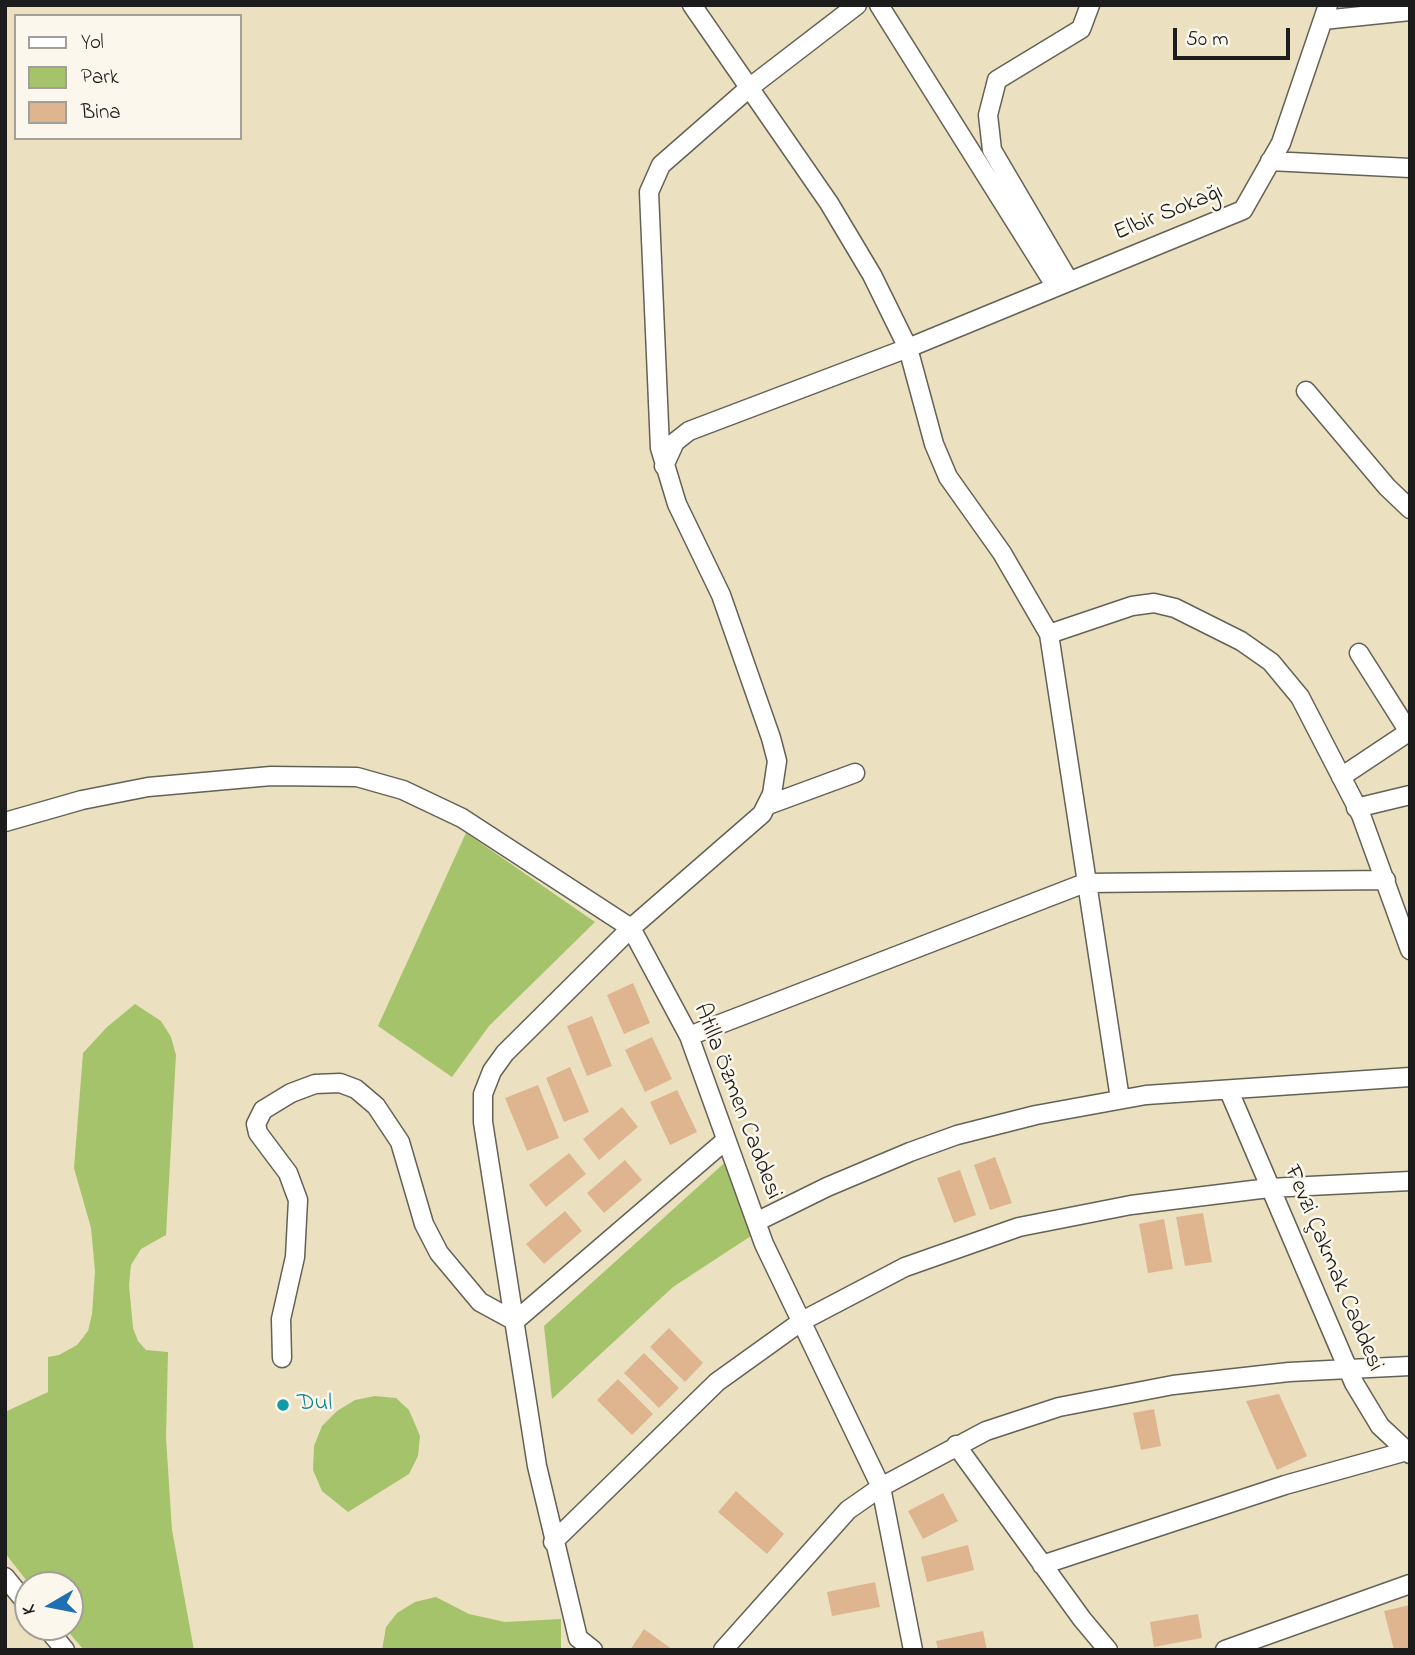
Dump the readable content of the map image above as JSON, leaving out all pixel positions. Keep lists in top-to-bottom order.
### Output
{
  "streets": {
    "street": ["Elbir Sokağı", "Atilla Özmen Caddesi", "Fevzi Çakmak Caddesi"]
  },
  "places": ["Dul"],
  "legend": ["Yol", "Park", "Bina"],
  "scale_bar": "50 m",
  "north": "left"
}
